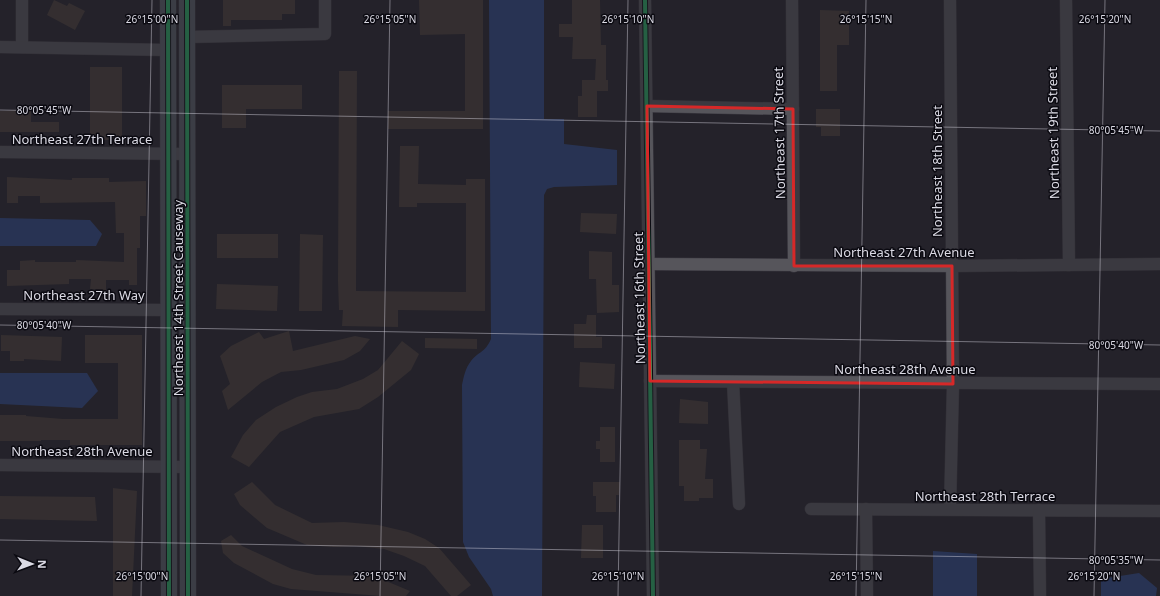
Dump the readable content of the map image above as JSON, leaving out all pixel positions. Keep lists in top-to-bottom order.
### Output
{
  "streets": {
    "main road": ["Northeast 14th Street Causeway"],
    "street": [
      "Northeast 17th Street",
      "Northeast 19th Street",
      "Northeast 27th Terrace",
      "Northeast 18th Street",
      "Northeast 27th Avenue",
      "Northeast 27th Way",
      "Northeast 16th Street",
      "Northeast 28th Avenue",
      "Northeast 28th Terrace"
    ]
  },
  "crossings": [
    ["Northeast 17th Street", "Northeast 27th Avenue"],
    ["Northeast 19th Street", "Northeast 27th Avenue"],
    ["Northeast 27th Terrace", "Northeast 14th Street Causeway"],
    ["Northeast 18th Street", "Northeast 27th Avenue"],
    ["Northeast 18th Street", "Northeast 28th Avenue"],
    ["Northeast 18th Street", "Northeast 28th Terrace"],
    ["Northeast 27th Avenue", "Northeast 16th Street"],
    ["Northeast 27th Way", "Northeast 14th Street Causeway"],
    ["Northeast 14th Street Causeway", "Northeast 28th Avenue"],
    ["Northeast 16th Street", "Northeast 28th Avenue"]
  ],
  "north": "right",
  "coordinates": [
    "26°15'00\"N",
    "26°15'05\"N",
    "26°15'10\"N",
    "26°15'15\"N",
    "26°15'20\"N",
    "80°05'45\"W",
    "80°05'40\"W",
    "80°05'35\"W"
  ]
}
